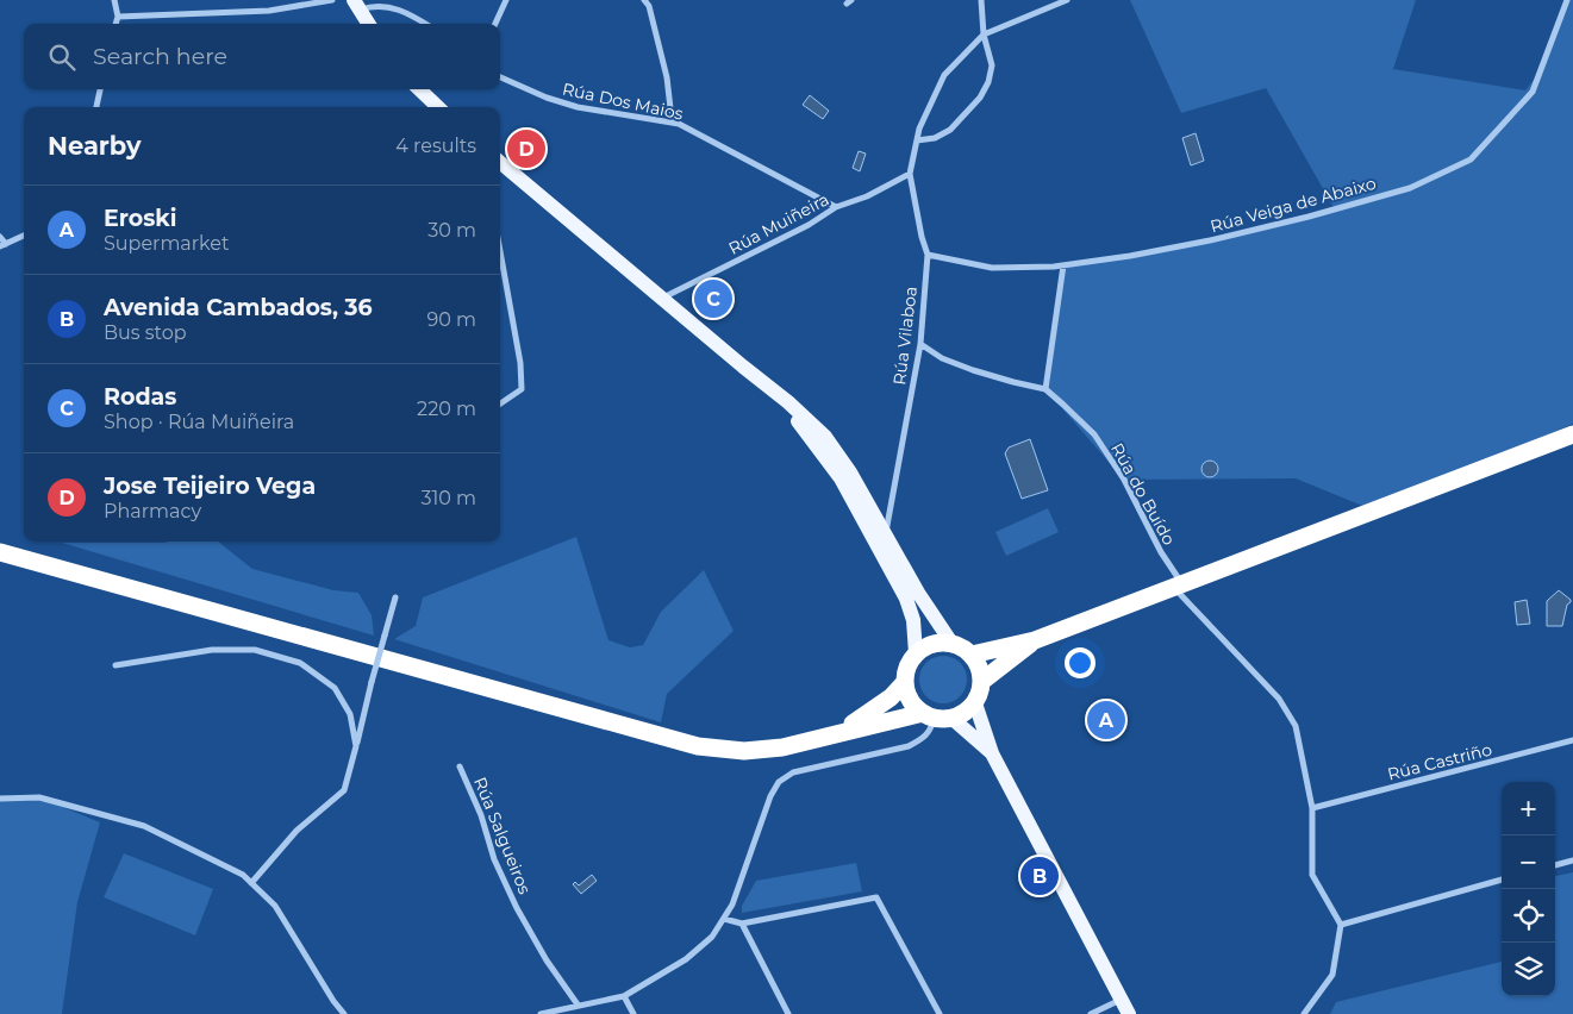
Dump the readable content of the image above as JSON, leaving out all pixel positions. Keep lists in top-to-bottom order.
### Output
{
  "streets": {
    "street": [
      "Rúa Dos Maios",
      "Rúa Veiga de Abaixo",
      "Rúa Muiñeira",
      "Rúa Vilaboa",
      "Rúa do Buído",
      "Rúa Castriño",
      "Rúa Salgueiros"
    ]
  },
  "crossings": [
    ["Rúa Dos Maios", "Rúa Muiñeira"],
    ["Rúa Veiga de Abaixo", "Rúa Vilaboa"],
    ["Rúa Muiñeira", "Rúa Vilaboa"],
    ["Rúa do Buído", "Rúa Castriño"]
  ],
  "page": {
    "search": "Search here",
    "heading": ["Nearby", "4 results"],
    "pins": [
      "D",
      "C",
      "A",
      "B"
    ],
    "list": [
      {
        "mark": "A",
        "name": "Eroski",
        "note": "Supermarket",
        "value": "30 m"
      },
      {
        "mark": "B",
        "name": "Avenida Cambados, 36",
        "note": "Bus stop",
        "value": "90 m"
      },
      {
        "mark": "C",
        "name": "Rodas",
        "note": "Shop · Rúa Muiñeira",
        "value": "220 m"
      },
      {
        "mark": "D",
        "name": "Jose Teijeiro Vega",
        "note": "Pharmacy",
        "value": "310 m"
      }
    ],
    "map_buttons": ["+", "−"]
  }
}
